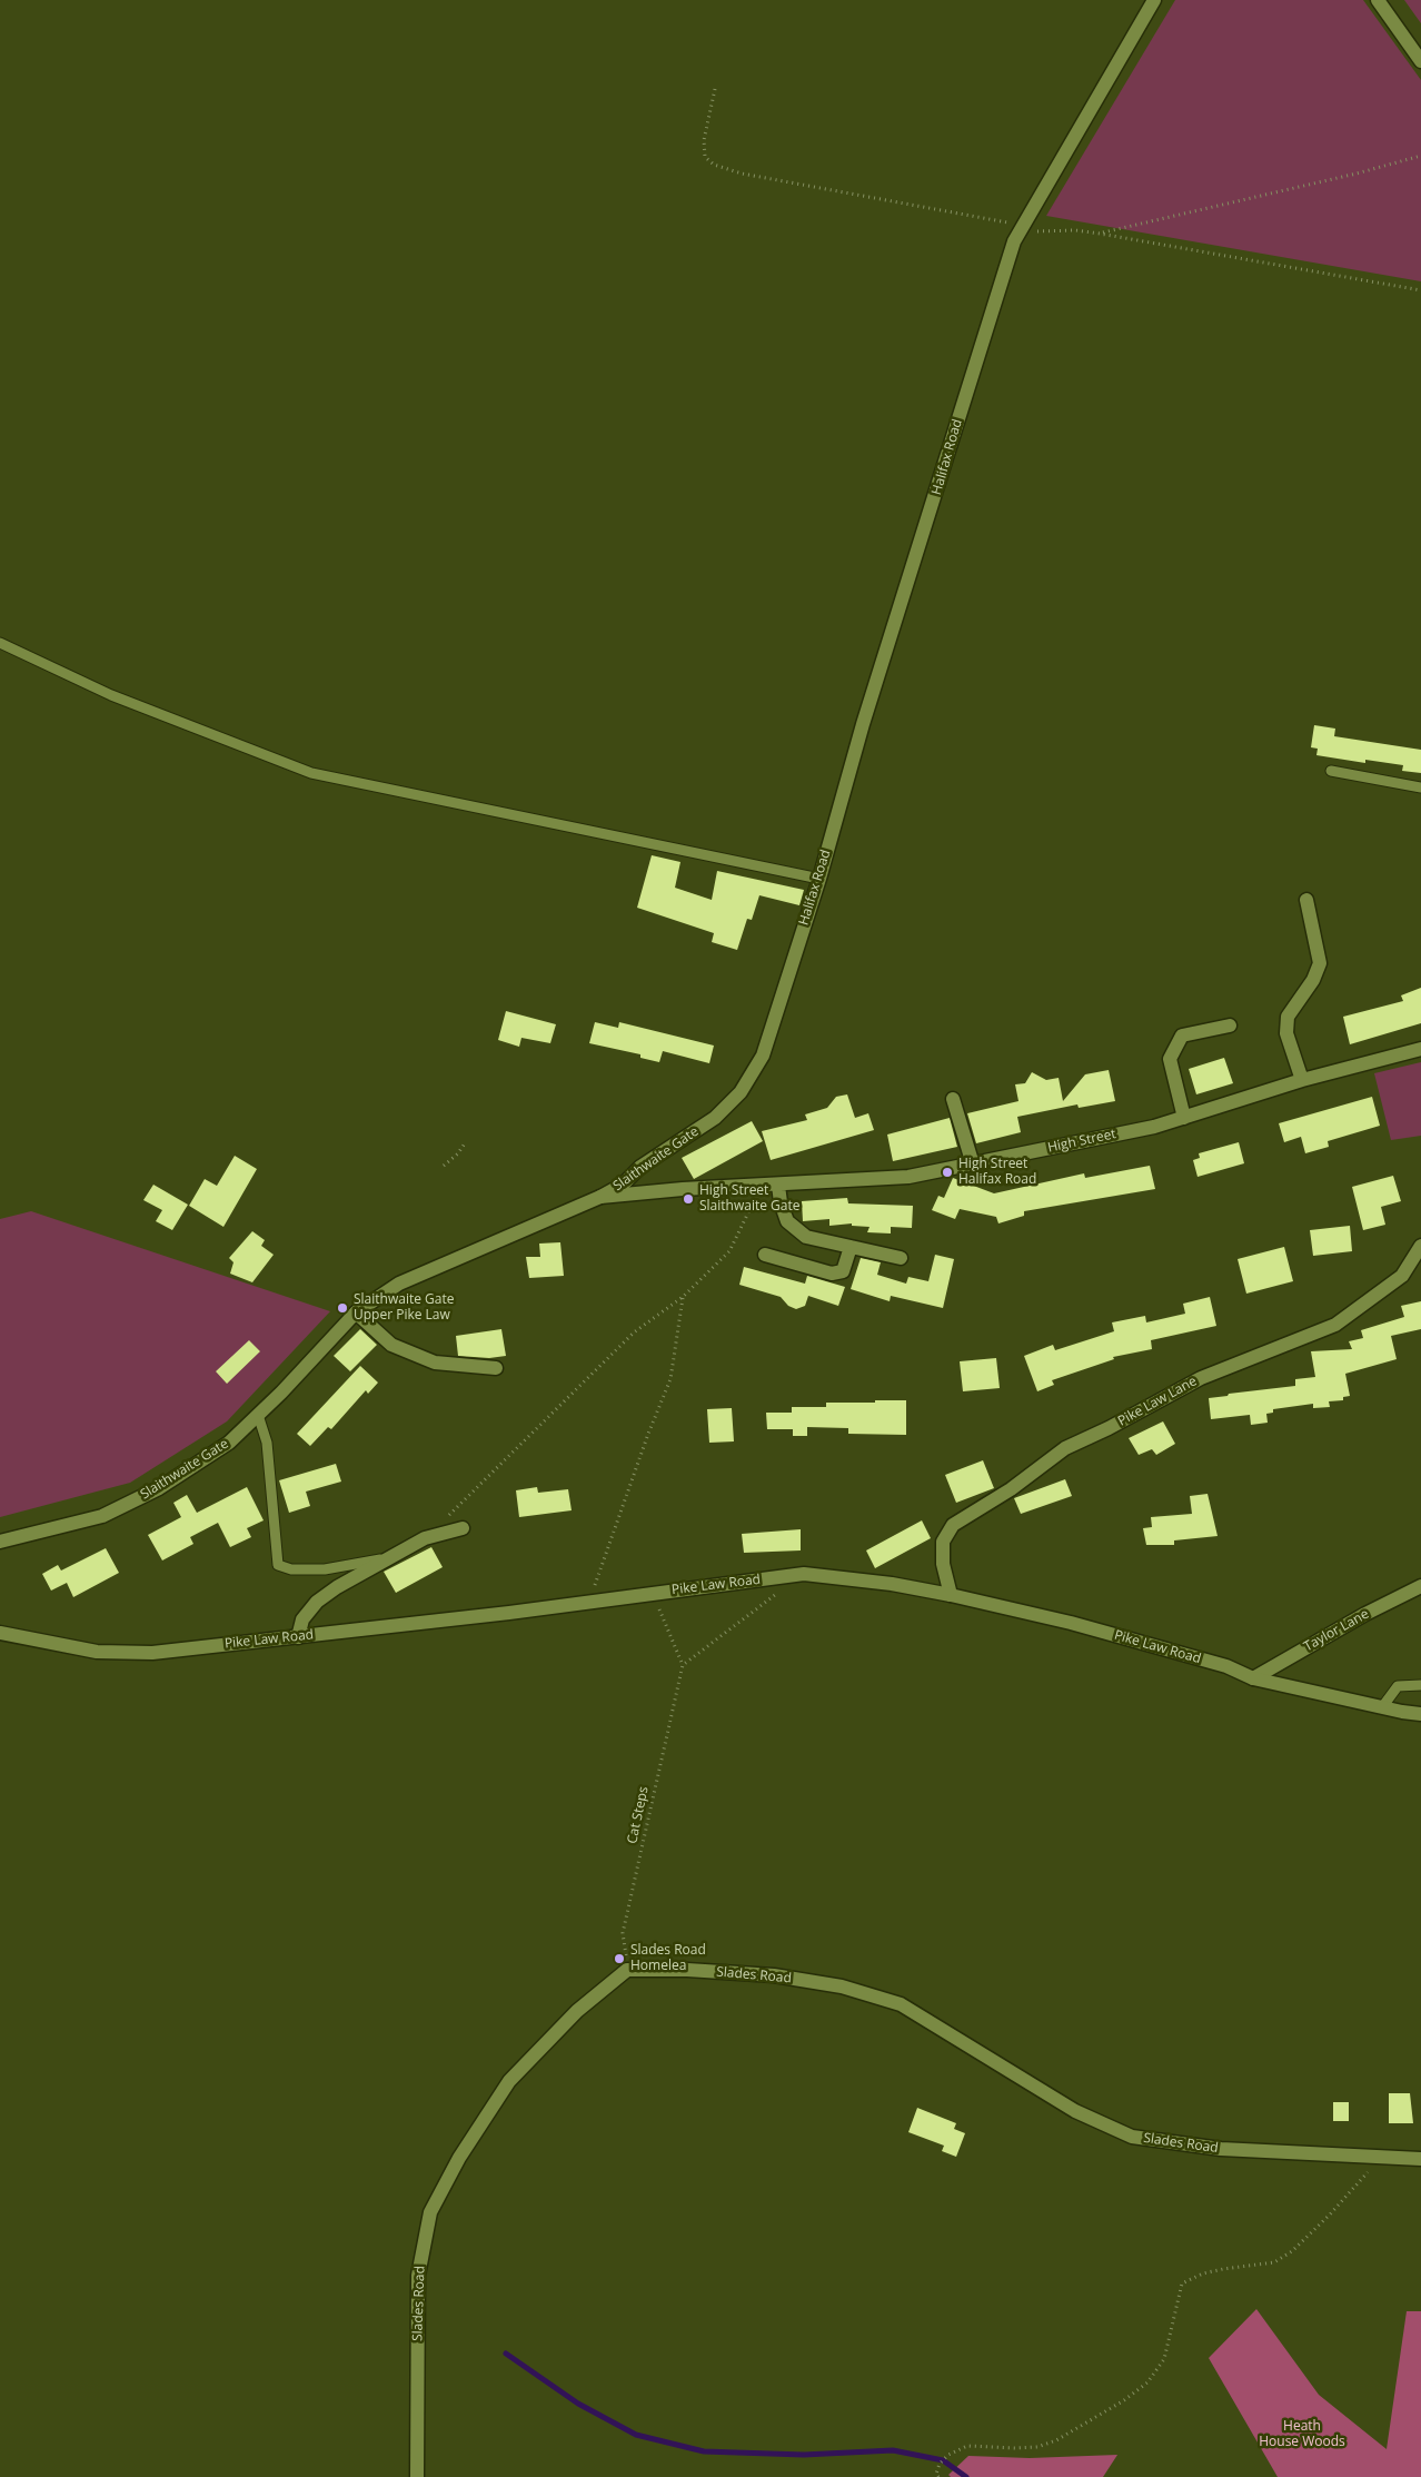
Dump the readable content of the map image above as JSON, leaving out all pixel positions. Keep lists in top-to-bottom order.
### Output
{
  "streets": {
    "street": [
      "Halifax Road",
      "High Street",
      "Slaithwaite Gate",
      "Pike Law Lane",
      "Pike Law Road",
      "Taylor Lane",
      "Slades Road"
    ],
    "path": ["Cat Steps"]
  },
  "crossings": [
    ["Halifax Road", "Slaithwaite Gate"],
    ["High Street", "Slaithwaite Gate"],
    ["Pike Law Lane", "Pike Law Road"],
    ["Pike Law Road", "Taylor Lane"],
    ["Cat Steps", "Slades Road"]
  ],
  "parks": ["Heath House Woods"],
  "places": [
    "High Street Halifax Road",
    "High Street Slaithwaite Gate",
    "Slaithwaite Gate Upper Pike Law",
    "Slades Road Homelea"
  ]
}
